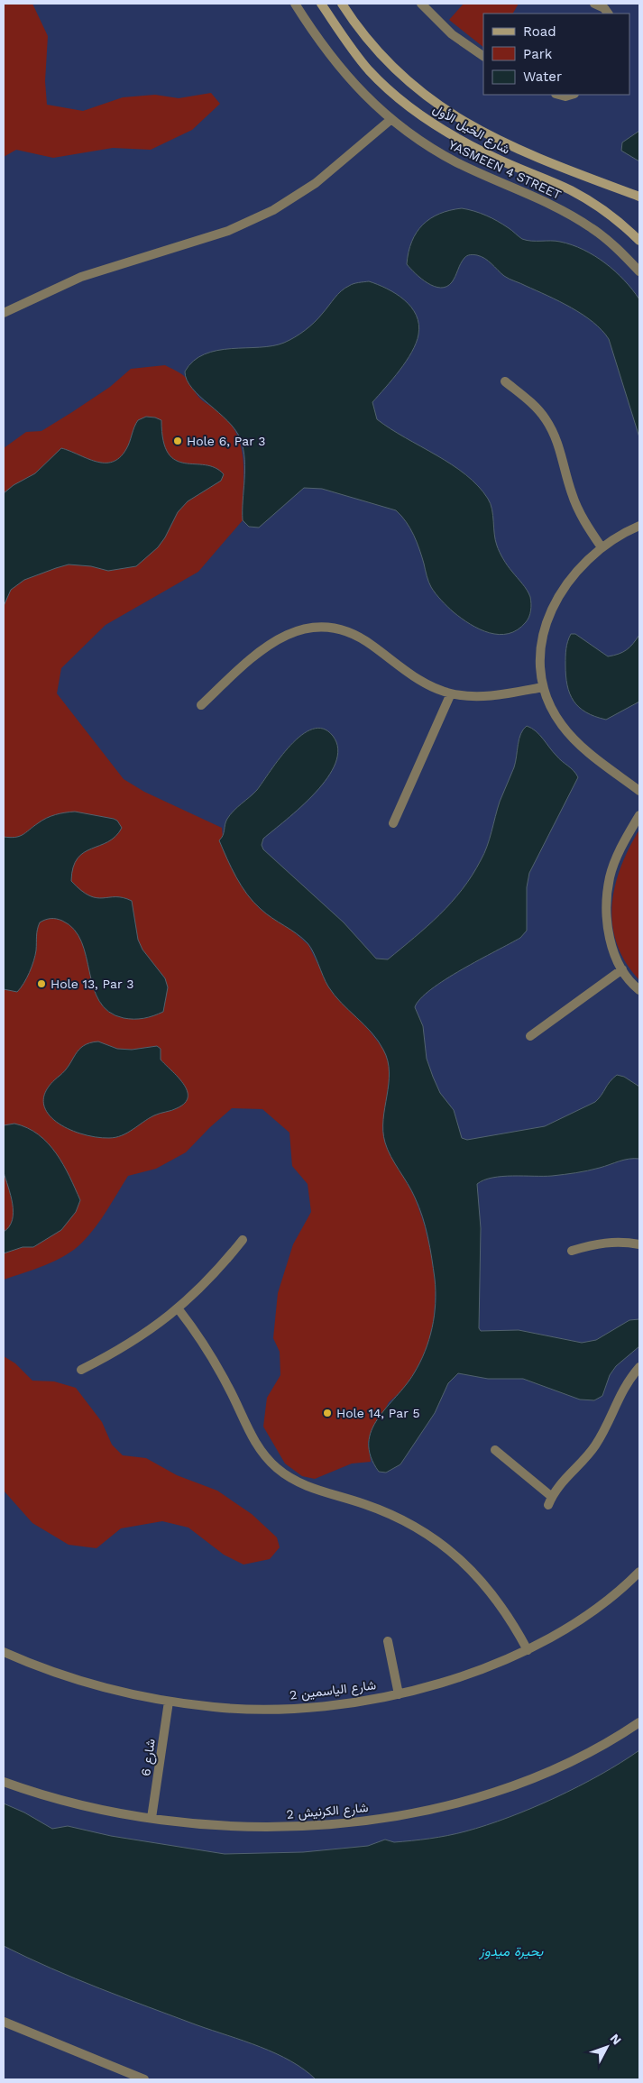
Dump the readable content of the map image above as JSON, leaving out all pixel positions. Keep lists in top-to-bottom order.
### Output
{
  "streets": {
    "main road": ["شارع الخيل الأول"],
    "street": [
      "YASMEEN 4 STREET",
      "شارع الياسمين 2",
      "شارع 6",
      "شارع الكرنيش 2"
    ]
  },
  "crossings": [
    ["شارع الياسمين 2", "شارع 6"],
    ["شارع 6", "شارع الكرنيش 2"]
  ],
  "water": ["بحيرة ميدوز"],
  "places": ["Hole 6, Par 3", "Hole 13, Par 3", "Hole 14, Par 5"],
  "legend": ["Road", "Park", "Water"],
  "north": "top right"
}
